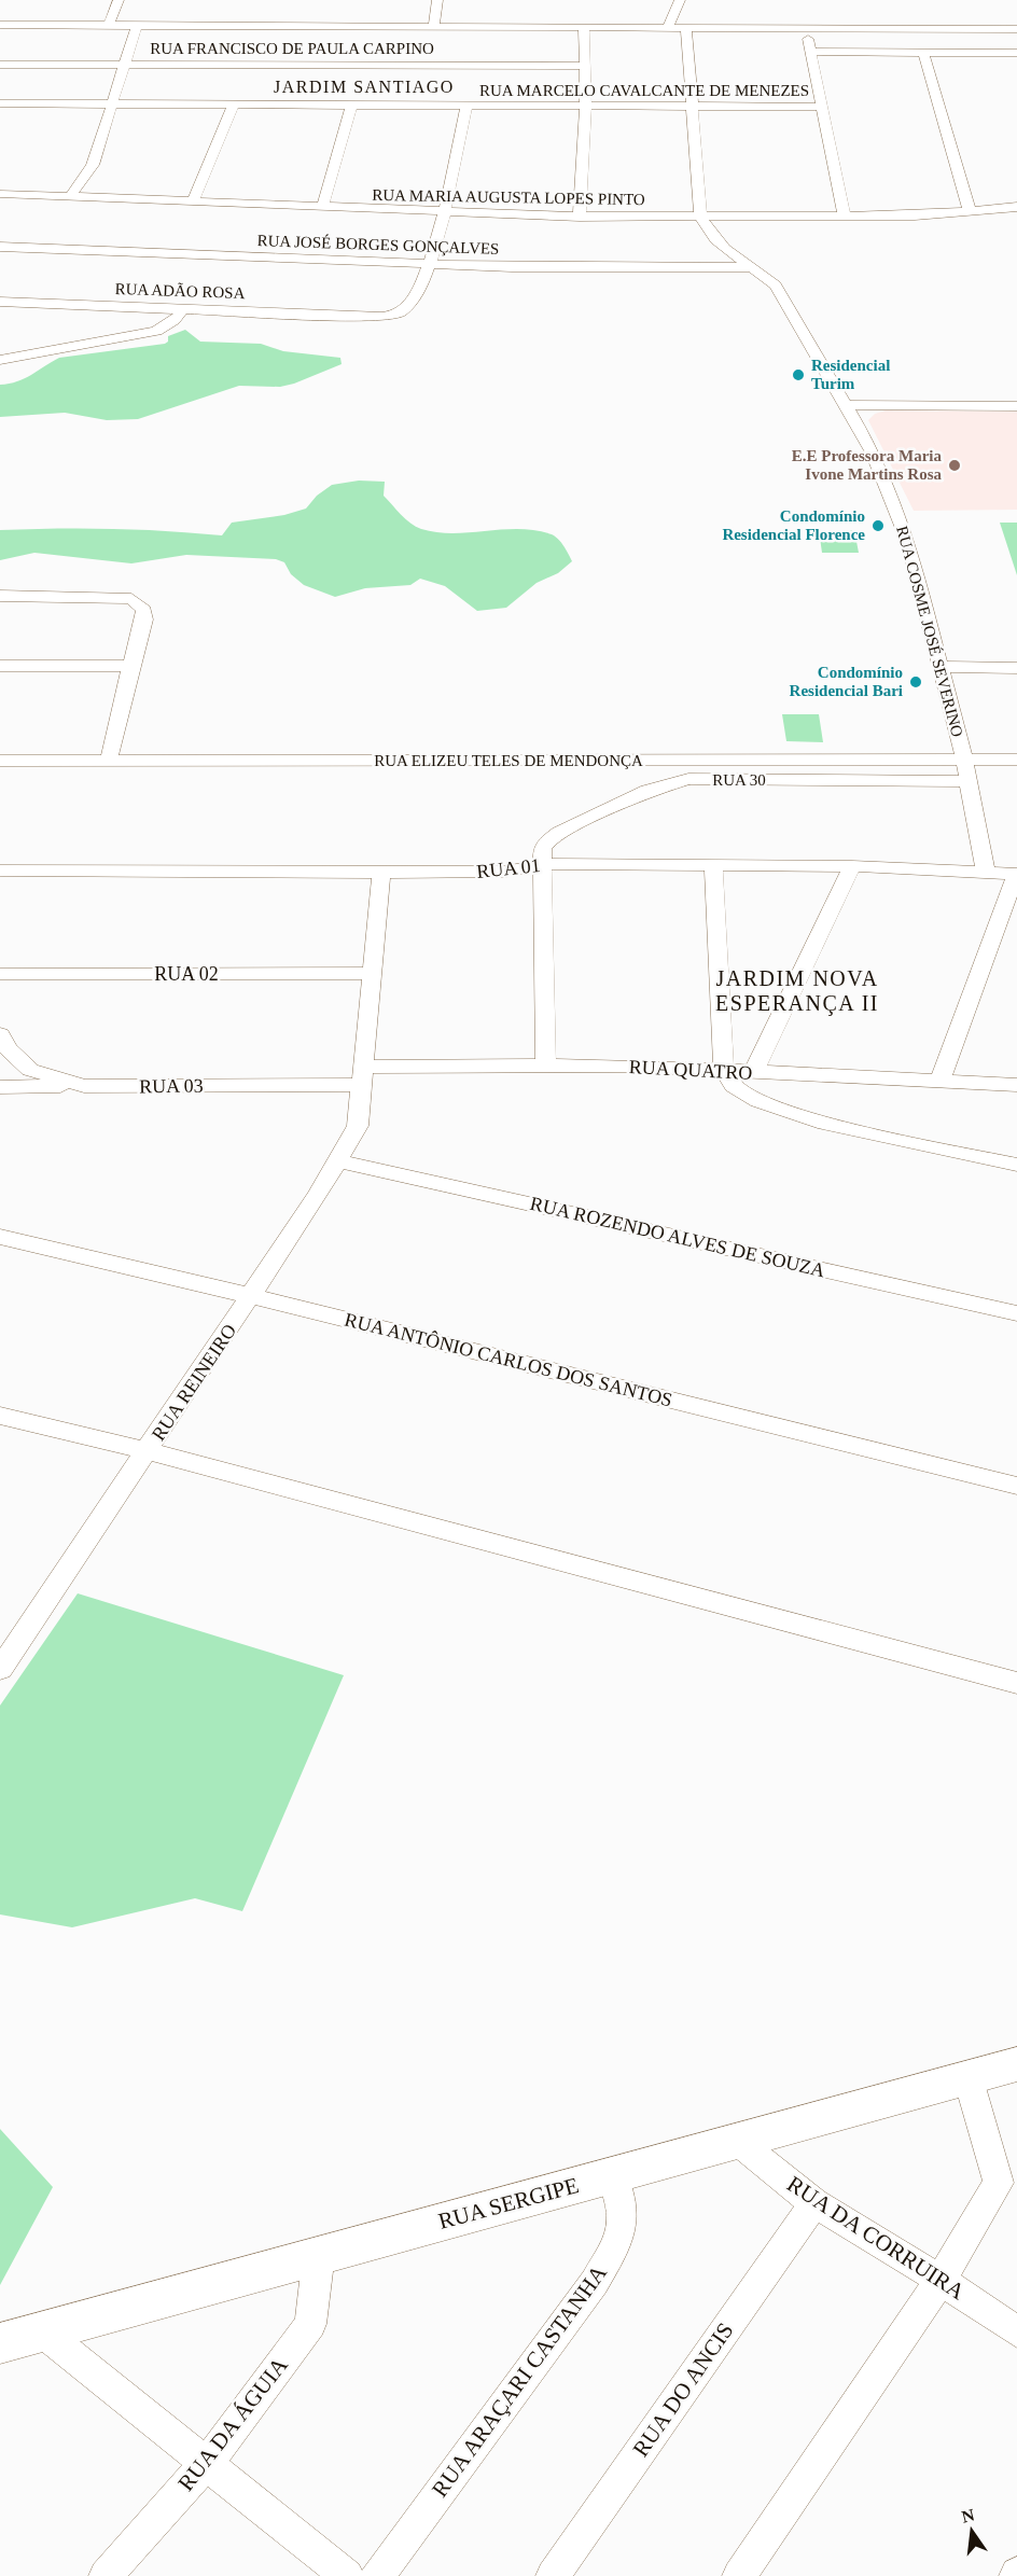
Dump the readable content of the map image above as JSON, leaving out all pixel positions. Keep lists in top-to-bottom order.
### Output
{
  "streets": {
    "street": [
      "RUA FRANCISCO DE PAULA CARPINO",
      "RUA MARCELO CAVALCANTE DE MENEZES",
      "RUA MARIA AUGUSTA LOPES PINTO",
      "RUA JOSÉ BORGES GONÇALVES",
      "RUA ADÃO ROSA",
      "RUA COSME JOSÉ SEVERINO",
      "RUA ELIZEU TELES DE MENDONÇA",
      "RUA 30",
      "RUA 01",
      "RUA 02",
      "RUA QUATRO",
      "RUA 03",
      "RUA ROZENDO ALVES DE SOUZA",
      "RUA ANTÔNIO CARLOS DOS SANTOS",
      "RUA REINEIRO",
      "RUA SERGIPE",
      "RUA DA CORRUIRA",
      "RUA ARAÇARI CASTANHA",
      "RUA DO ANCIS",
      "RUA DA ÁGUIA"
    ]
  },
  "crossings": [
    ["RUA MARCELO CAVALCANTE DE MENEZES", "RUA COSME JOSÉ SEVERINO"],
    ["RUA MARIA AUGUSTA LOPES PINTO", "RUA COSME JOSÉ SEVERINO"],
    ["RUA JOSÉ BORGES GONÇALVES", "RUA ADÃO ROSA"],
    ["RUA JOSÉ BORGES GONÇALVES", "RUA COSME JOSÉ SEVERINO"],
    ["RUA COSME JOSÉ SEVERINO", "RUA ELIZEU TELES DE MENDONÇA"],
    ["RUA COSME JOSÉ SEVERINO", "RUA 30"],
    ["RUA COSME JOSÉ SEVERINO", "RUA 01"],
    ["RUA 30", "RUA 01"],
    ["RUA 01", "RUA REINEIRO"],
    ["RUA 02", "RUA REINEIRO"],
    ["RUA QUATRO", "RUA 03"],
    ["RUA QUATRO", "RUA REINEIRO"],
    ["RUA 03", "RUA REINEIRO"],
    ["RUA ROZENDO ALVES DE SOUZA", "RUA REINEIRO"],
    ["RUA ANTÔNIO CARLOS DOS SANTOS", "RUA REINEIRO"],
    ["RUA SERGIPE", "RUA DA CORRUIRA"],
    ["RUA SERGIPE", "RUA ARAÇARI CASTANHA"],
    ["RUA SERGIPE", "RUA DA ÁGUIA"],
    ["RUA DA CORRUIRA", "RUA DO ANCIS"]
  ],
  "districts": ["JARDIM SANTIAGO", "JARDIM NOVA ESPERANÇA II"],
  "places": [
    "Residencial Turim",
    "E.E Professora Maria Ivone Martins Rosa",
    "Condomínio Residencial Florence",
    "Condomínio Residencial Bari"
  ],
  "north": "top"
}
